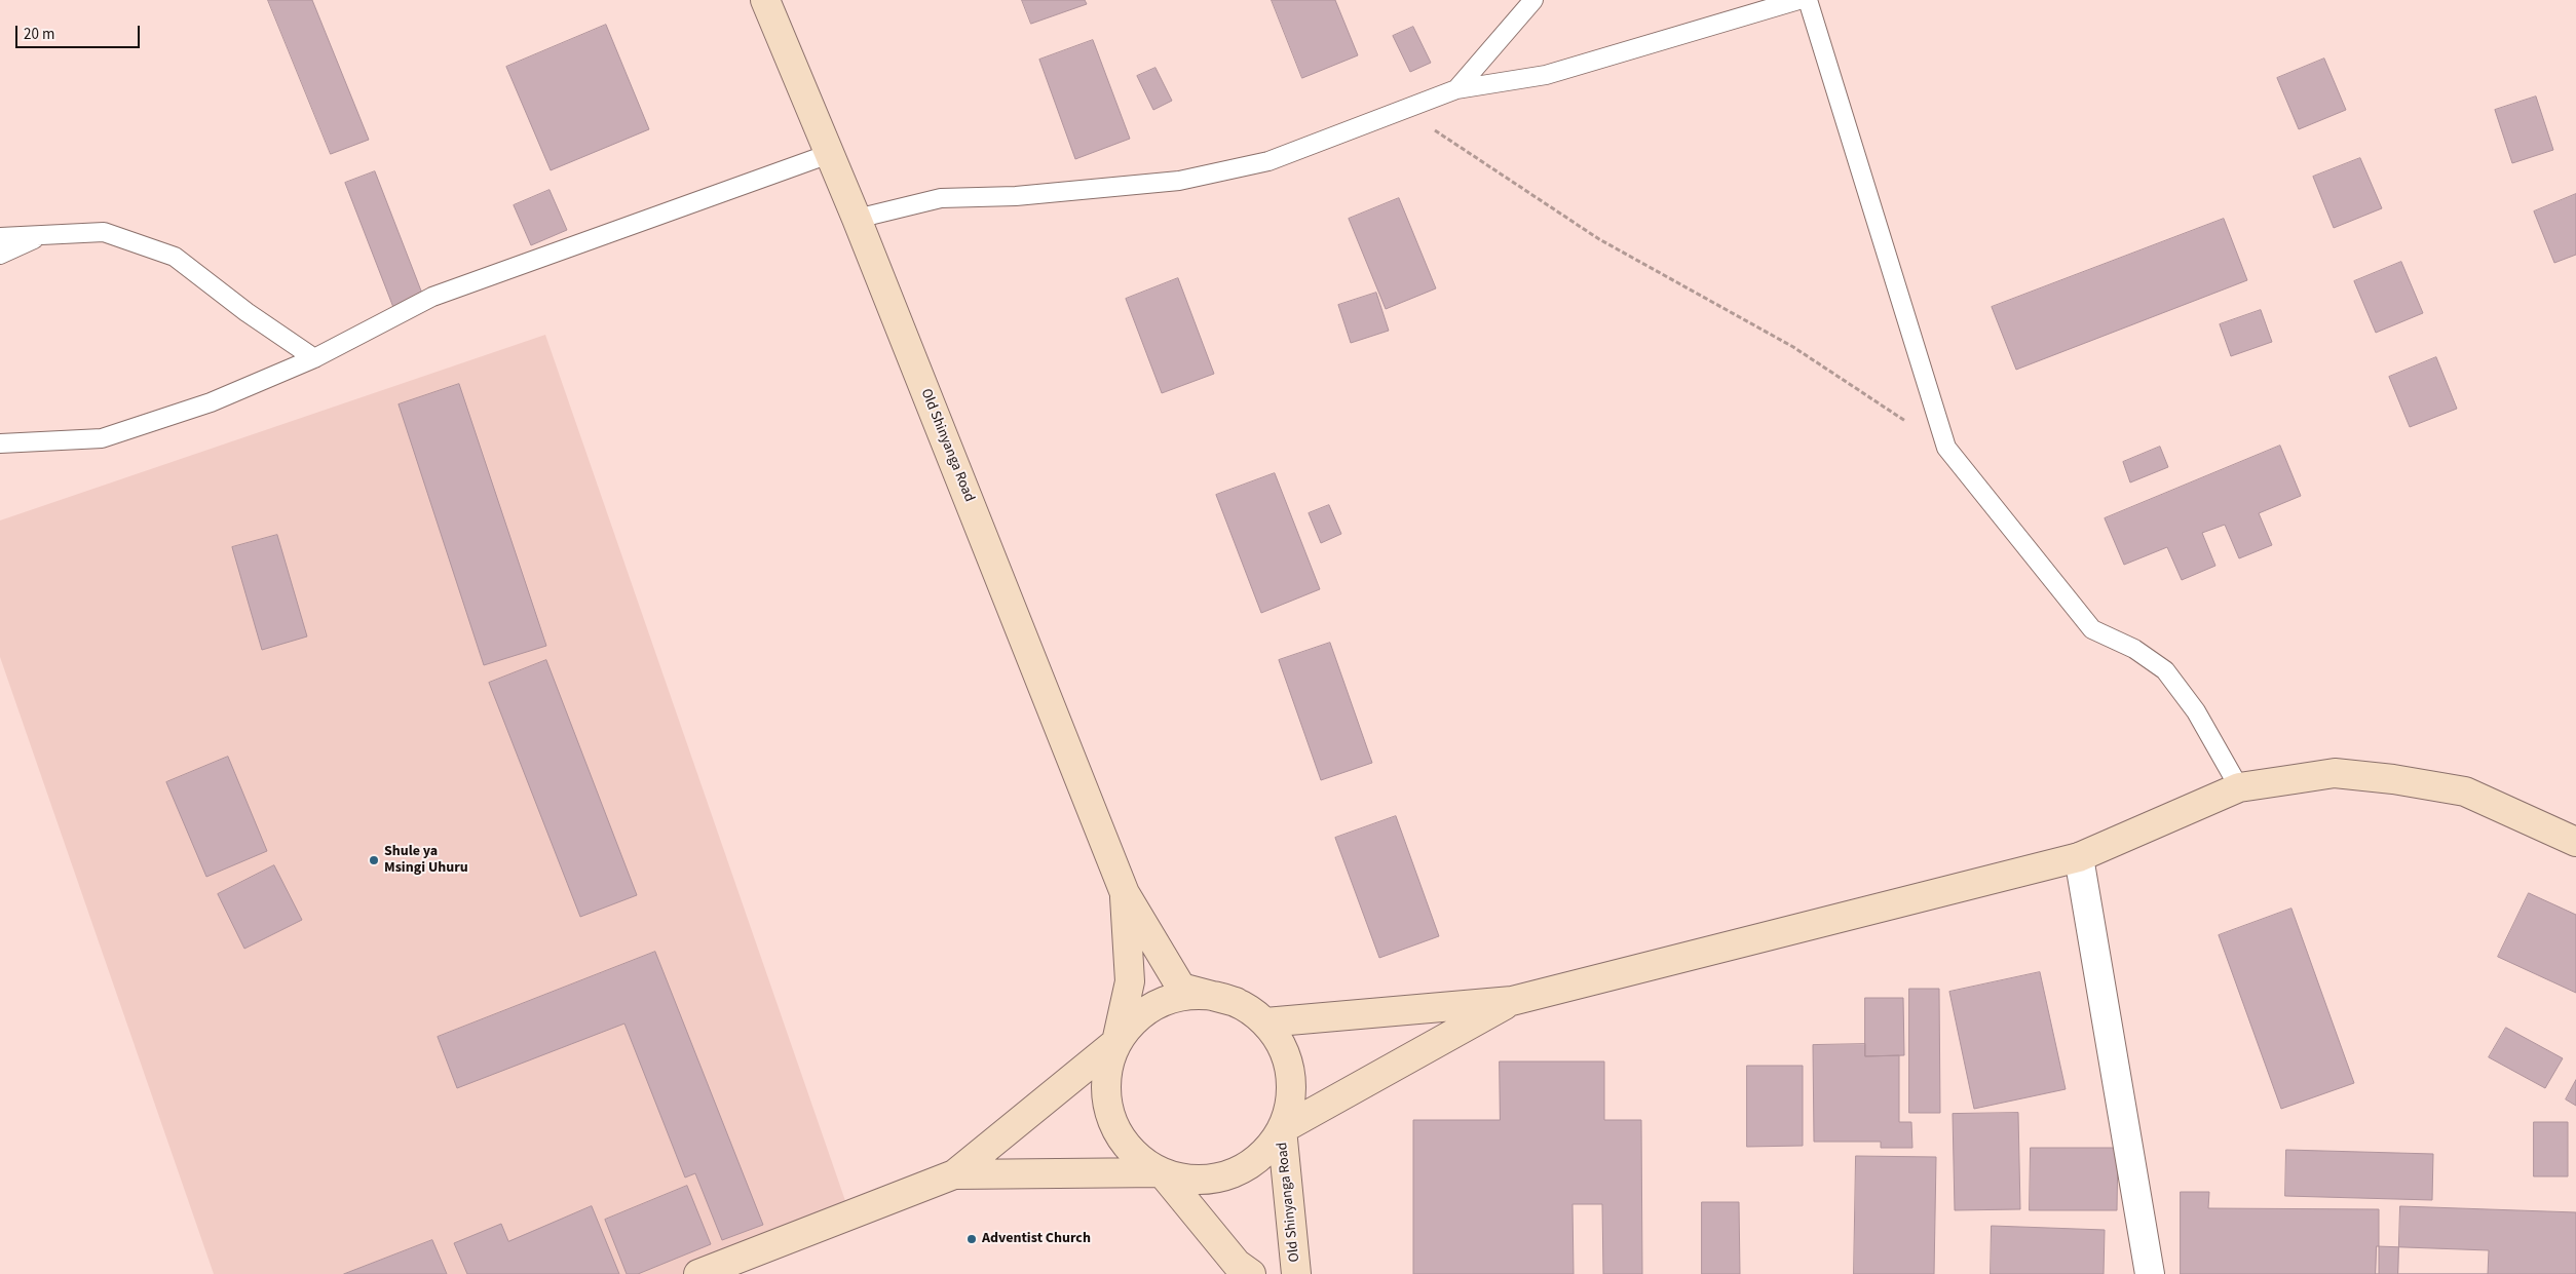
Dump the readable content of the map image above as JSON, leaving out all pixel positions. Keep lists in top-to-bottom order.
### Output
{
  "streets": {
    "street": ["Old Shinyanga Road"]
  },
  "places": ["Shule ya Msingi Uhuru", "Adventist Church"],
  "scale_bar": "20 m"
}
